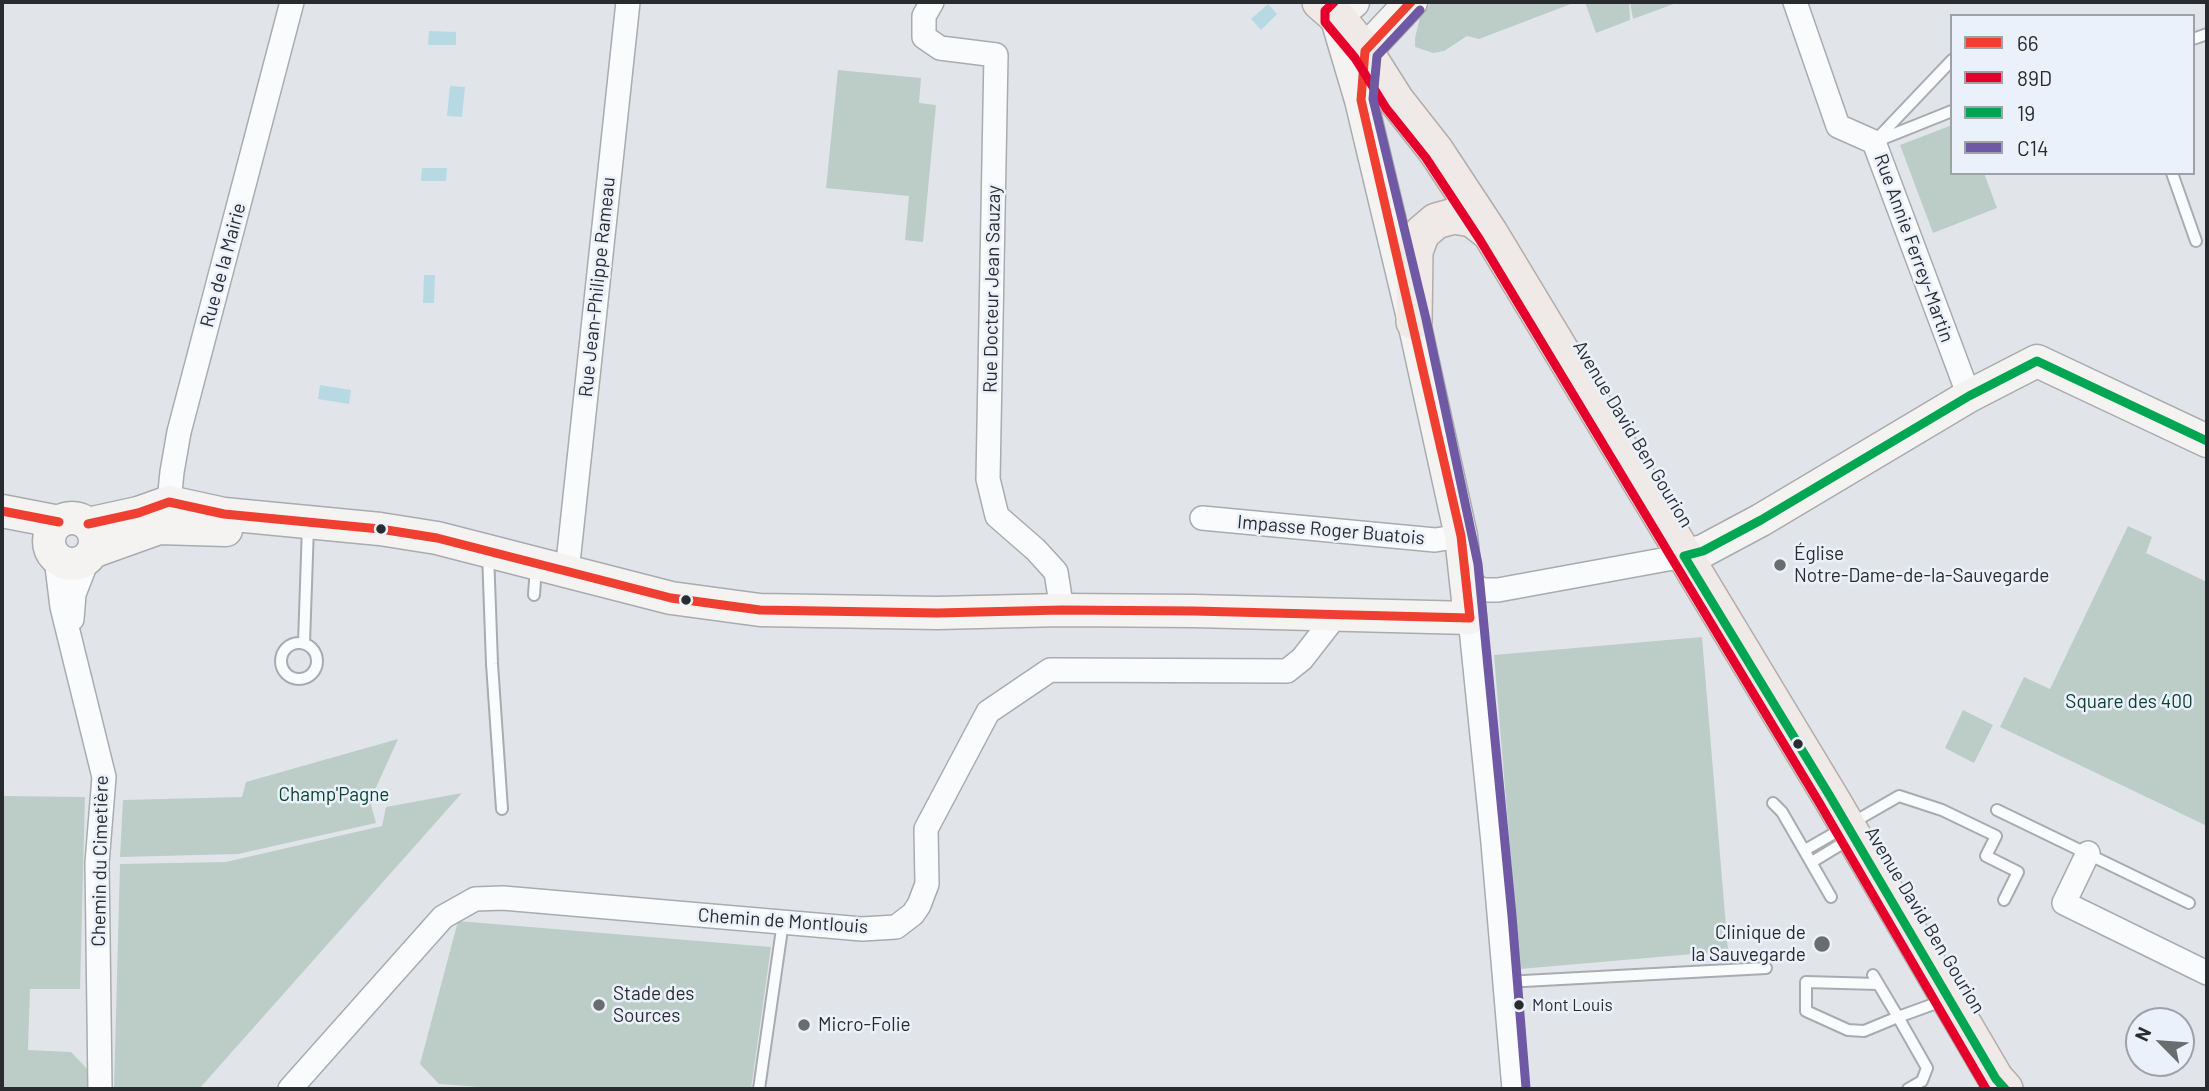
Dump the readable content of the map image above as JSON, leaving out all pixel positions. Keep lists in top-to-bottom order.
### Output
{
  "streets": {
    "main road": ["Avenue David Ben Gourion"],
    "street": [
      "Rue Annie Ferrey-Martin",
      "Rue de la Mairie",
      "Rue Jean-Philippe Rameau",
      "Rue Docteur Jean Sauzay",
      "Impasse Roger Buatois",
      "Chemin du Cimetière",
      "Chemin de Montlouis"
    ]
  },
  "parks": ["Square des 400", "Champ'Pagne"],
  "places": [
    "Église Notre-Dame-de-la-Sauvegarde",
    "Clinique de la Sauvegarde",
    "Stade des Sources",
    "Mont Louis",
    "Micro-Folie"
  ],
  "lines": [
    "transit line 66",
    "transit line 89D",
    "transit line C14",
    "transit line 19"
  ],
  "legend": [
    "66",
    "89D",
    "19",
    "C14"
  ],
  "north": "top left"
}
